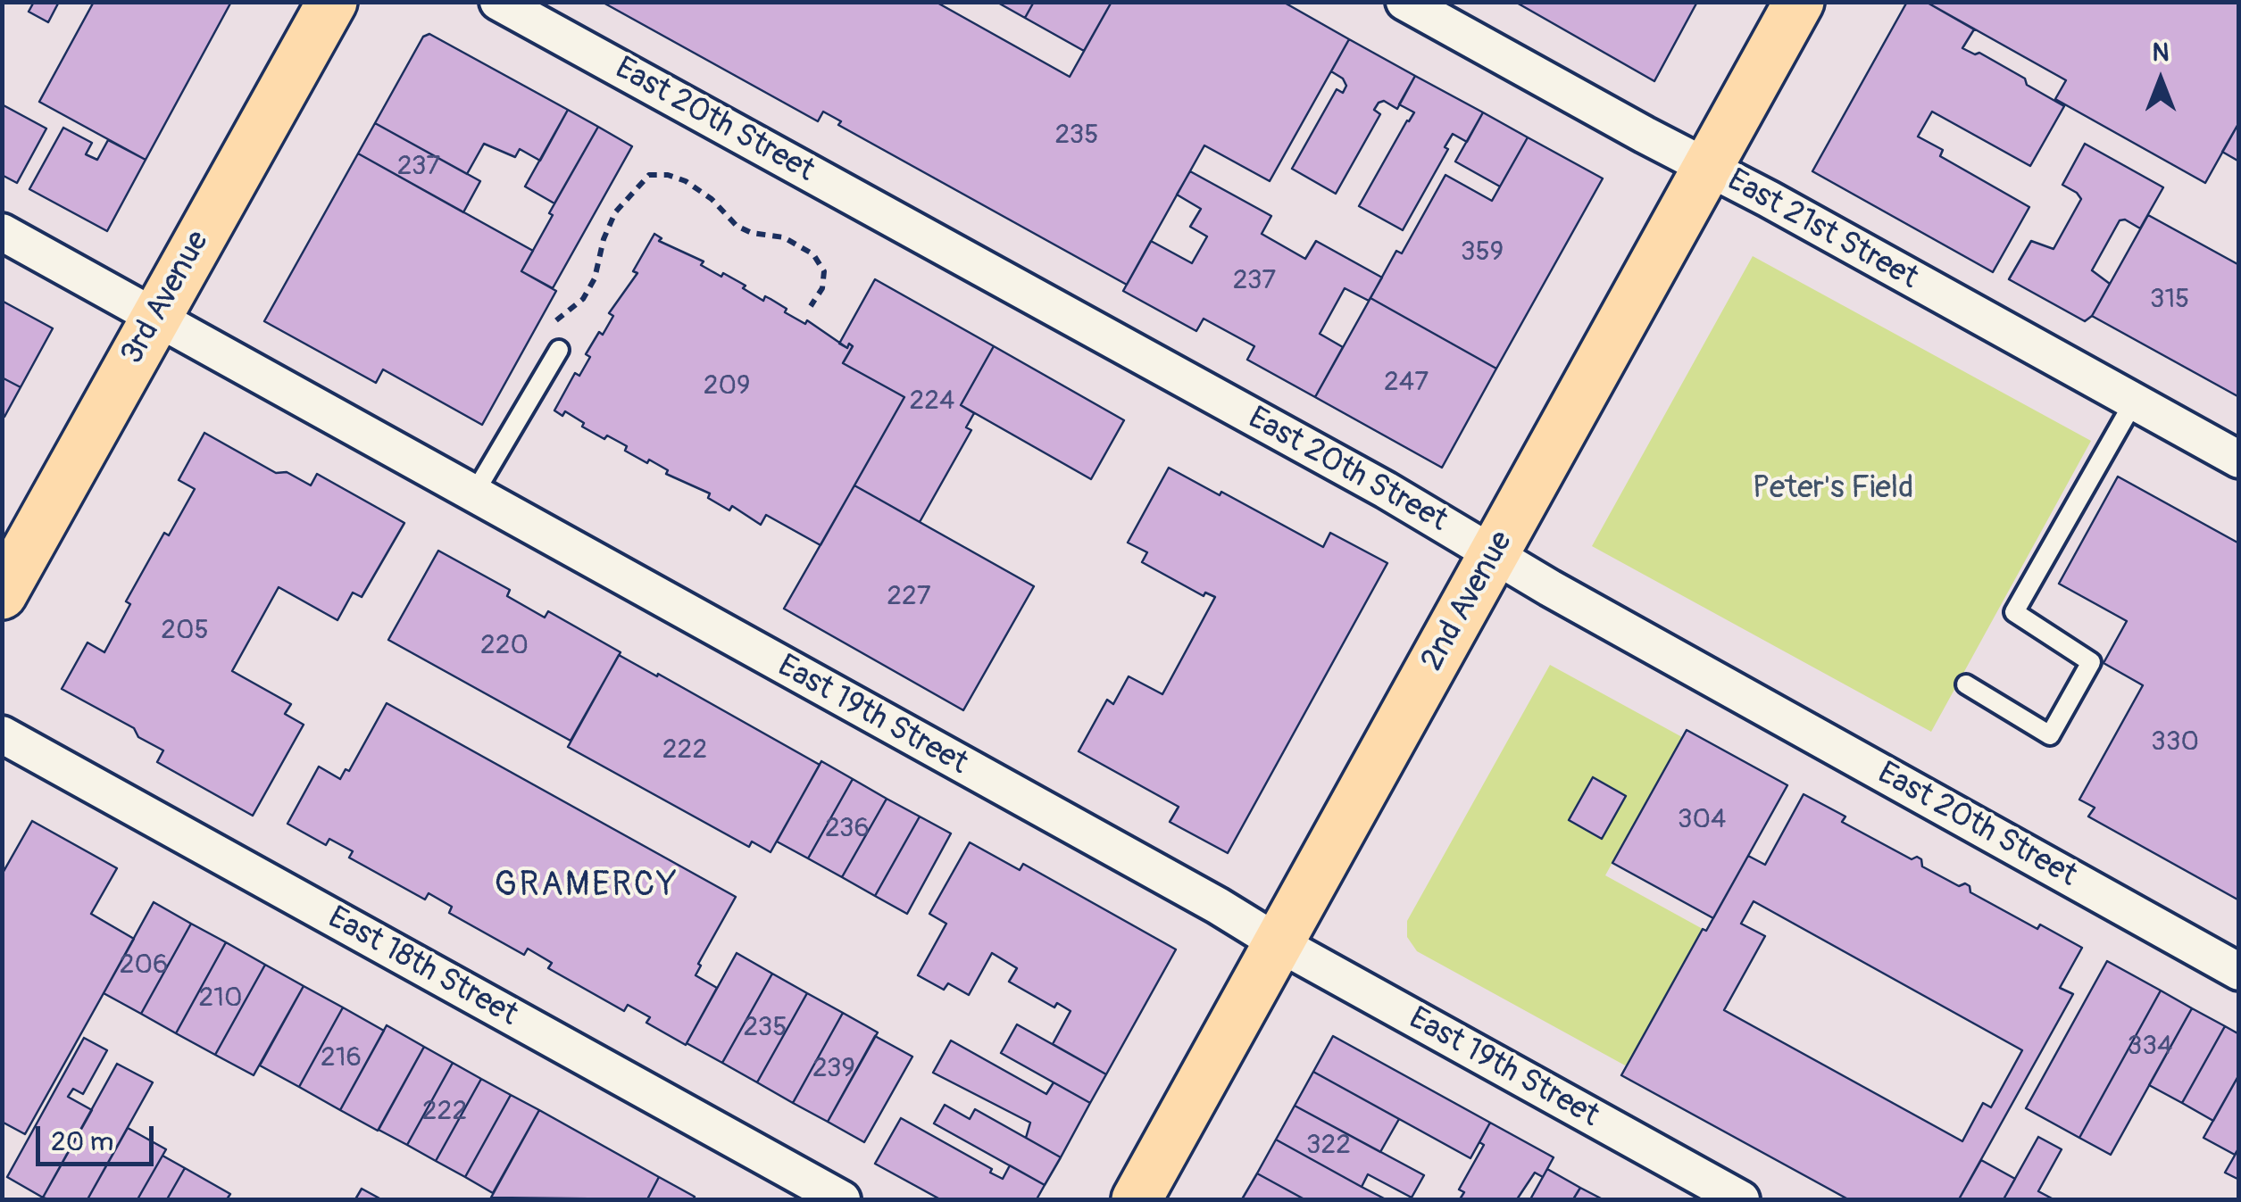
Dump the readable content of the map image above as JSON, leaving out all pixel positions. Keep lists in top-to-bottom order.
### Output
{
  "streets": {
    "main road": ["3rd Avenue", "2nd Avenue"],
    "street": [
      "East 20th Street",
      "East 21st Street",
      "East 19th Street",
      "East 18th Street"
    ]
  },
  "crossings": [
    ["East 20th Street", "2nd Avenue"],
    ["East 21st Street", "2nd Avenue"],
    ["3rd Avenue", "East 19th Street"],
    ["2nd Avenue", "East 19th Street"]
  ],
  "districts": ["GRAMERCY"],
  "parks": ["Peter's Field"],
  "house_numbers": [
    "235",
    "237",
    "359",
    "237",
    "315",
    "247",
    "209",
    "224",
    "227",
    "205",
    "220",
    "330",
    "222",
    "304",
    "236",
    "206",
    "210",
    "235",
    "334",
    "216",
    "239",
    "222",
    "322"
  ],
  "scale_bar": "20 m",
  "north": "top"
}
